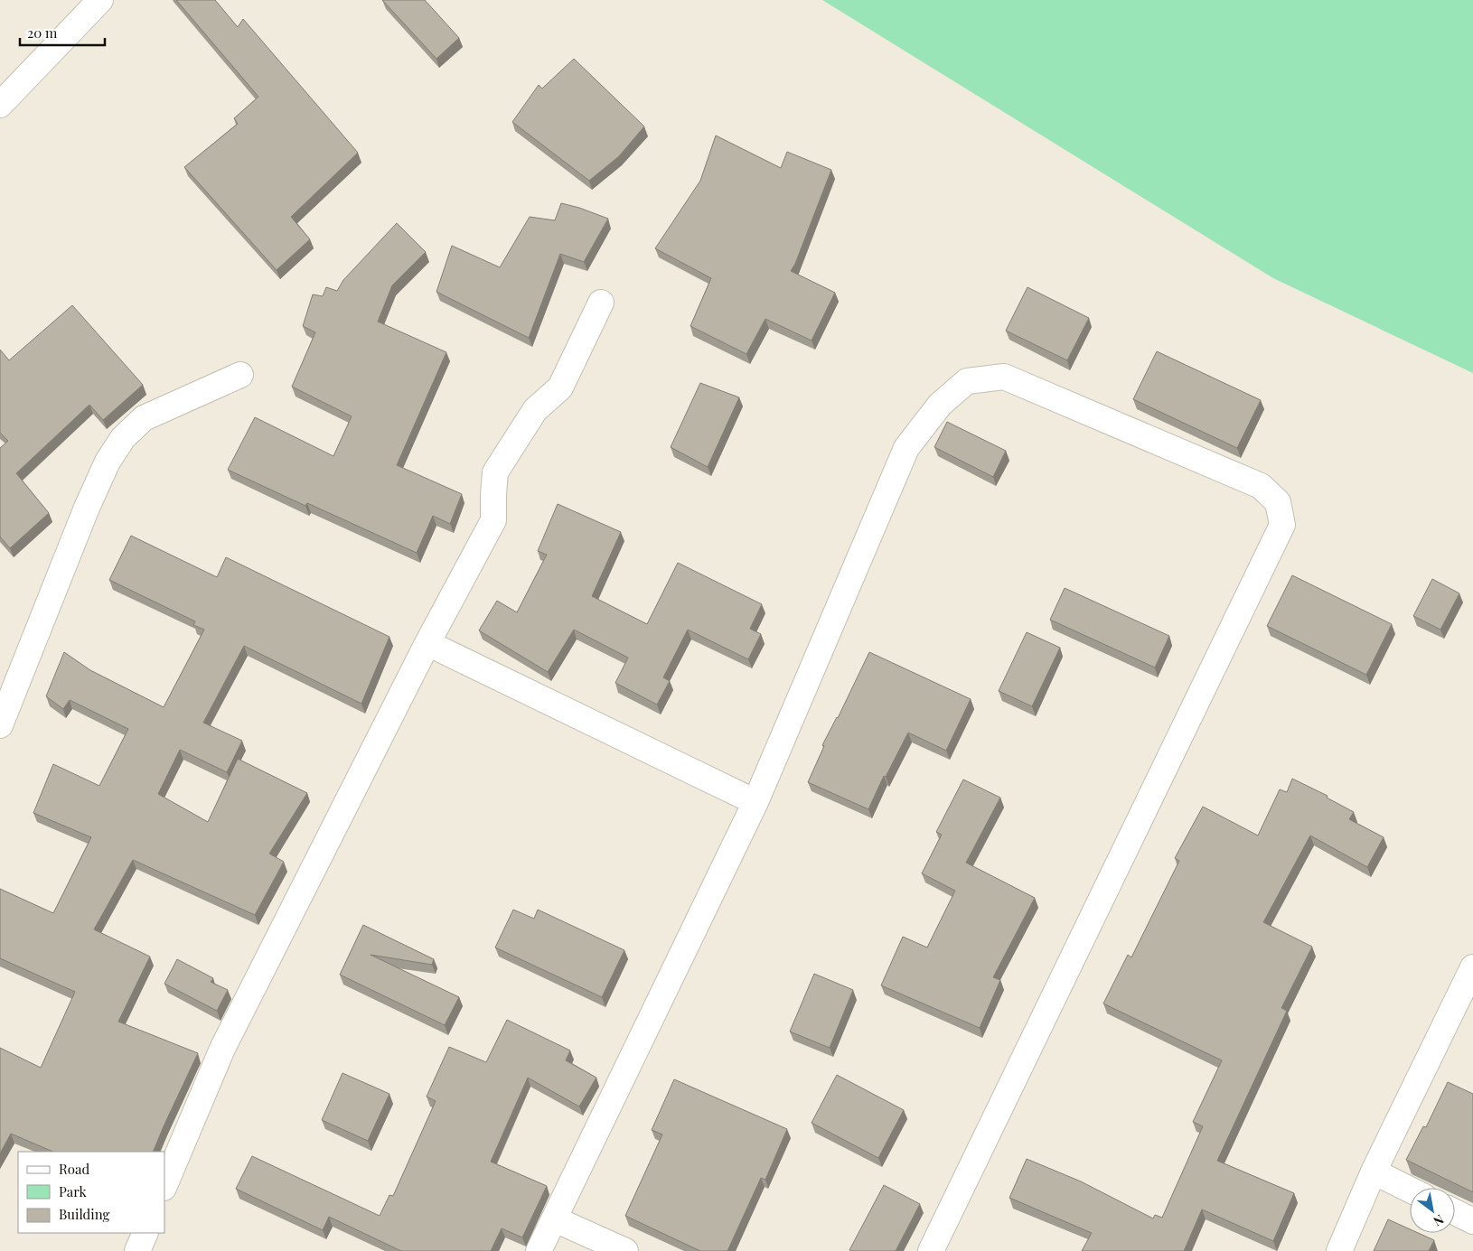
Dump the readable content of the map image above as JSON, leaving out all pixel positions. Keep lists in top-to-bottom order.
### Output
{
  "legend": ["Road", "Park", "Building"],
  "scale_bar": "20 m",
  "north": "bottom right"
}
